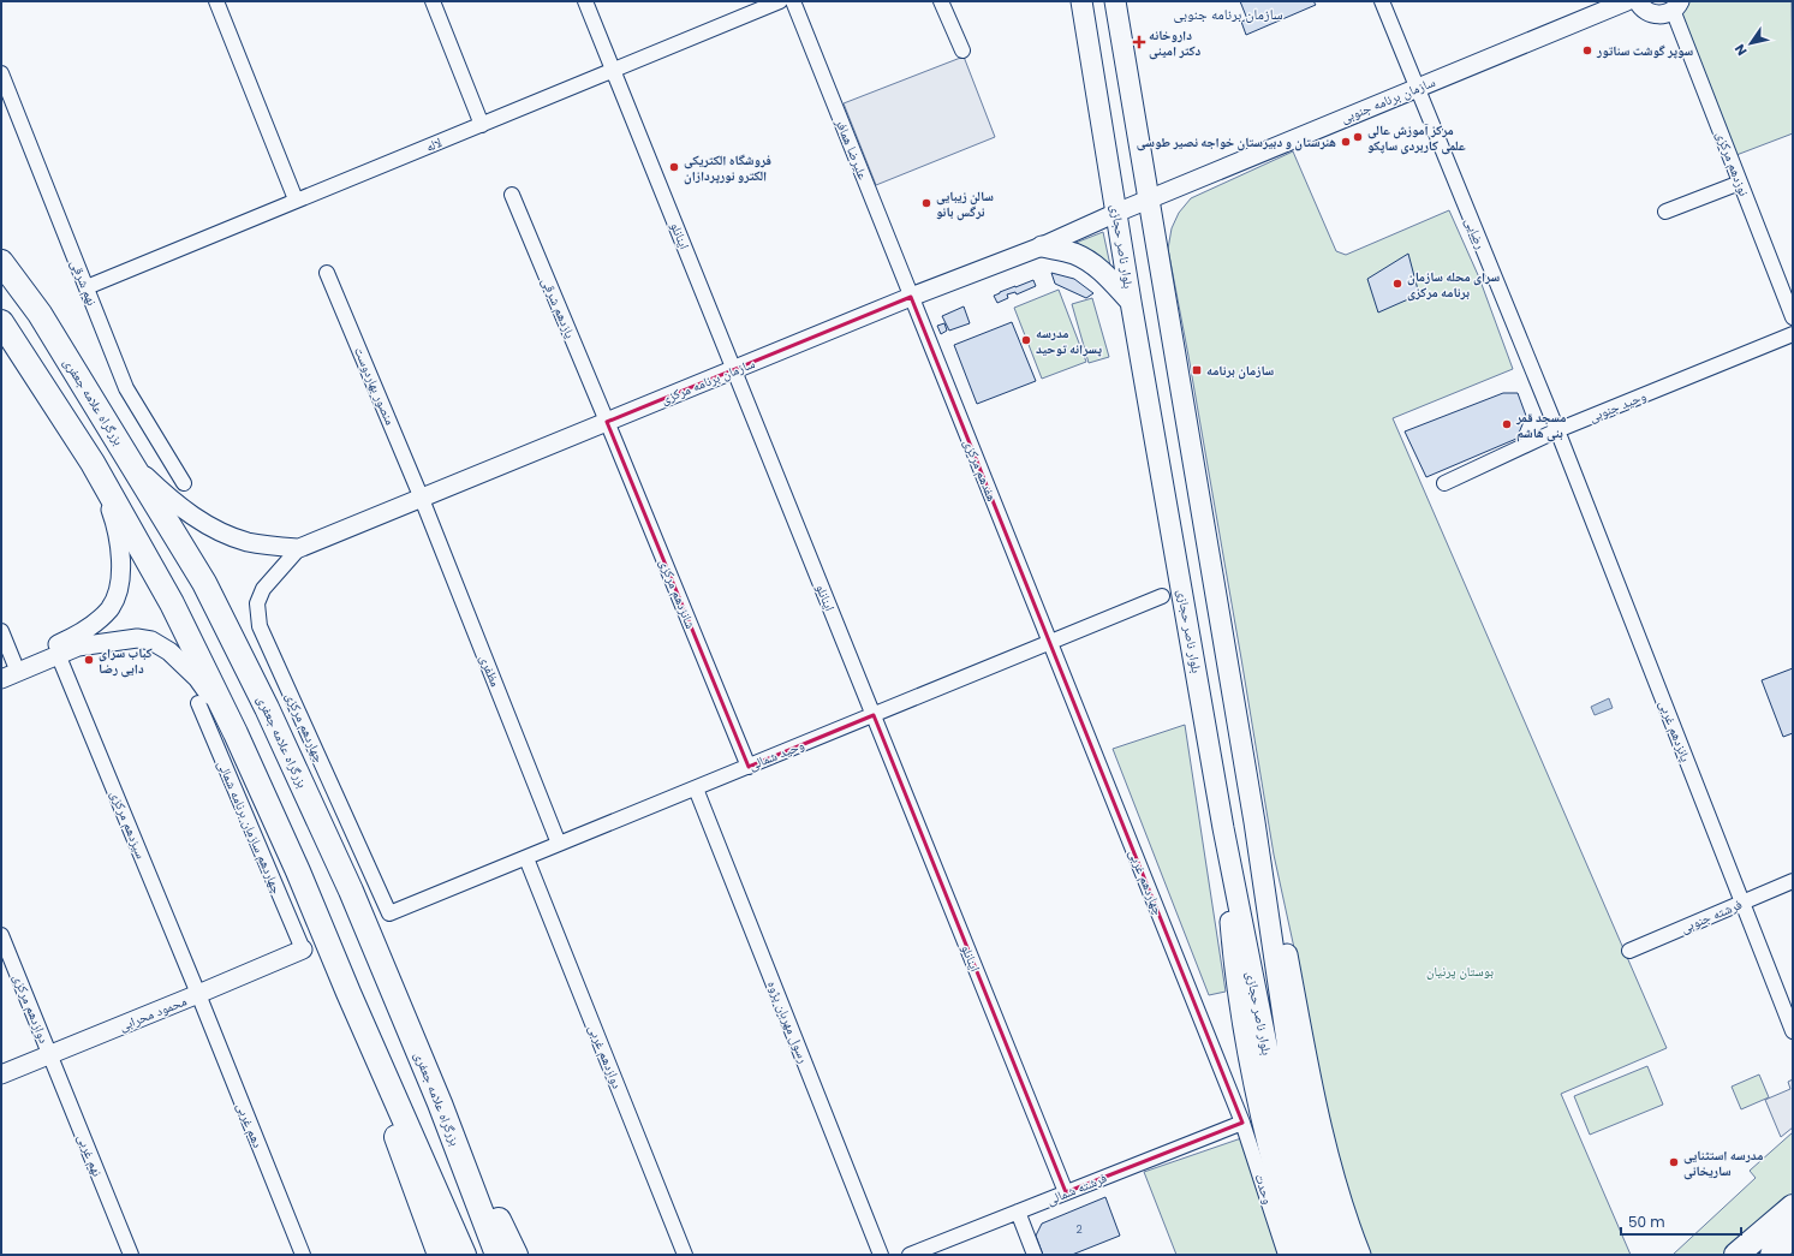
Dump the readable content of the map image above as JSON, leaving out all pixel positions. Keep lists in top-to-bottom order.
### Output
{
  "streets": {
    "highway": ["بزرگراه علامه جعفری"],
    "main road": ["بلوار ناصر حجازی"],
    "street": [
      "سازمان برنامه جنوبی",
      "لاله",
      "علیرضا همافر",
      "نوزدهم مرکزی",
      "رضایی",
      "اینانلو",
      "نهم شرقی",
      "یازدهم شرقی",
      "سازمان برنامه مرکزی",
      "منصور بهاردوست",
      "وحید جنوبی",
      "هفدهم مرکزی",
      "شانزدهم مرکزی",
      "مظفری",
      "چهاردهم مرکزی",
      "پانزدهم غربی",
      "وحید شمالی",
      "سیزدهم مرکزی",
      "چهاردهم سازمان برنامه شمالی",
      "چهاردهم غربی",
      "فرشته جنوبی",
      "دوازدهم مرکزی",
      "محمود محرابی",
      "رسول مهربان پژوه",
      "دوازدهم غربی",
      "دهم غربی",
      "نهم غربی",
      "فرشته شمالی",
      "وحدت"
    ]
  },
  "crossings": [
    ["سازمان برنامه جنوبی", "رضایی"],
    ["سازمان برنامه جنوبی", "بلوار ناصر حجازی"],
    ["سازمان برنامه جنوبی", "سازمان برنامه مرکزی"],
    ["لاله", "اینانلو"],
    ["لاله", "نهم شرقی"],
    ["علیرضا همافر", "سازمان برنامه مرکزی"],
    ["علیرضا همافر", "هفدهم مرکزی"],
    ["رضایی", "وحید جنوبی"],
    ["رضایی", "پانزدهم غربی"],
    ["اینانلو", "سازمان برنامه مرکزی"],
    ["اینانلو", "وحید شمالی"],
    ["اینانلو", "فرشته شمالی"],
    ["بلوار ناصر حجازی", "سازمان برنامه مرکزی"],
    ["یازدهم شرقی", "سازمان برنامه مرکزی"],
    ["یازدهم شرقی", "شانزدهم مرکزی"],
    ["سازمان برنامه مرکزی", "منصور بهاردوست"],
    ["سازمان برنامه مرکزی", "هفدهم مرکزی"],
    ["سازمان برنامه مرکزی", "شانزدهم مرکزی"],
    ["سازمان برنامه مرکزی", "مظفری"],
    ["سازمان برنامه مرکزی", "چهاردهم مرکزی"],
    ["منصور بهاردوست", "مظفری"],
    ["وحید جنوبی", "پانزدهم غربی"],
    ["هفدهم مرکزی", "وحید شمالی"],
    ["هفدهم مرکزی", "چهاردهم غربی"],
    ["شانزدهم مرکزی", "وحید شمالی"],
    ["مظفری", "وحید شمالی"],
    ["چهاردهم مرکزی", "وحید شمالی"],
    ["پانزدهم غربی", "فرشته جنوبی"],
    ["وحید شمالی", "چهاردهم غربی"],
    ["وحید شمالی", "رسول مهربان پژوه"],
    ["وحید شمالی", "دوازدهم غربی"],
    ["سیزدهم مرکزی", "محمود محرابی"],
    ["سیزدهم مرکزی", "دهم غربی"],
    ["چهاردهم سازمان برنامه شمالی", "محمود محرابی"],
    ["چهاردهم غربی", "فرشته شمالی"],
    ["چهاردهم غربی", "وحدت"],
    ["دوازدهم مرکزی", "محمود محرابی"],
    ["دوازدهم مرکزی", "نهم غربی"],
    ["محمود محرابی", "دهم غربی"],
    ["محمود محرابی", "نهم غربی"],
    ["فرشته شمالی", "وحدت"]
  ],
  "districts": ["سازمان برنامه جنوبی"],
  "parks": ["بوستان پرنیان"],
  "places": {
    "health": ["داروخانه دکتر امینی"],
    "other": [
      "سوپر گوشت سناتور",
      "مرکز آموزش عالی علمی کاربردی ساپکو",
      "هنرستان و دبیرستان خواجه نصیر طوسی",
      "فروشگاه الکتریکی الکترو نورپردازان",
      "سالن زیبایی نرگس بانو",
      "سرای محله سازمان برنامه مرکزی",
      "مدرسه پسرانه توحید",
      "مسجد قمر بنی هاشم",
      "کباب سرای دایی رضا",
      "مدرسه استثنایی ساریخانی"
    ],
    "transit": ["سازمان برنامه"]
  },
  "house_numbers": ["2"],
  "scale_bar": "50 m",
  "north": "bottom left"
}
